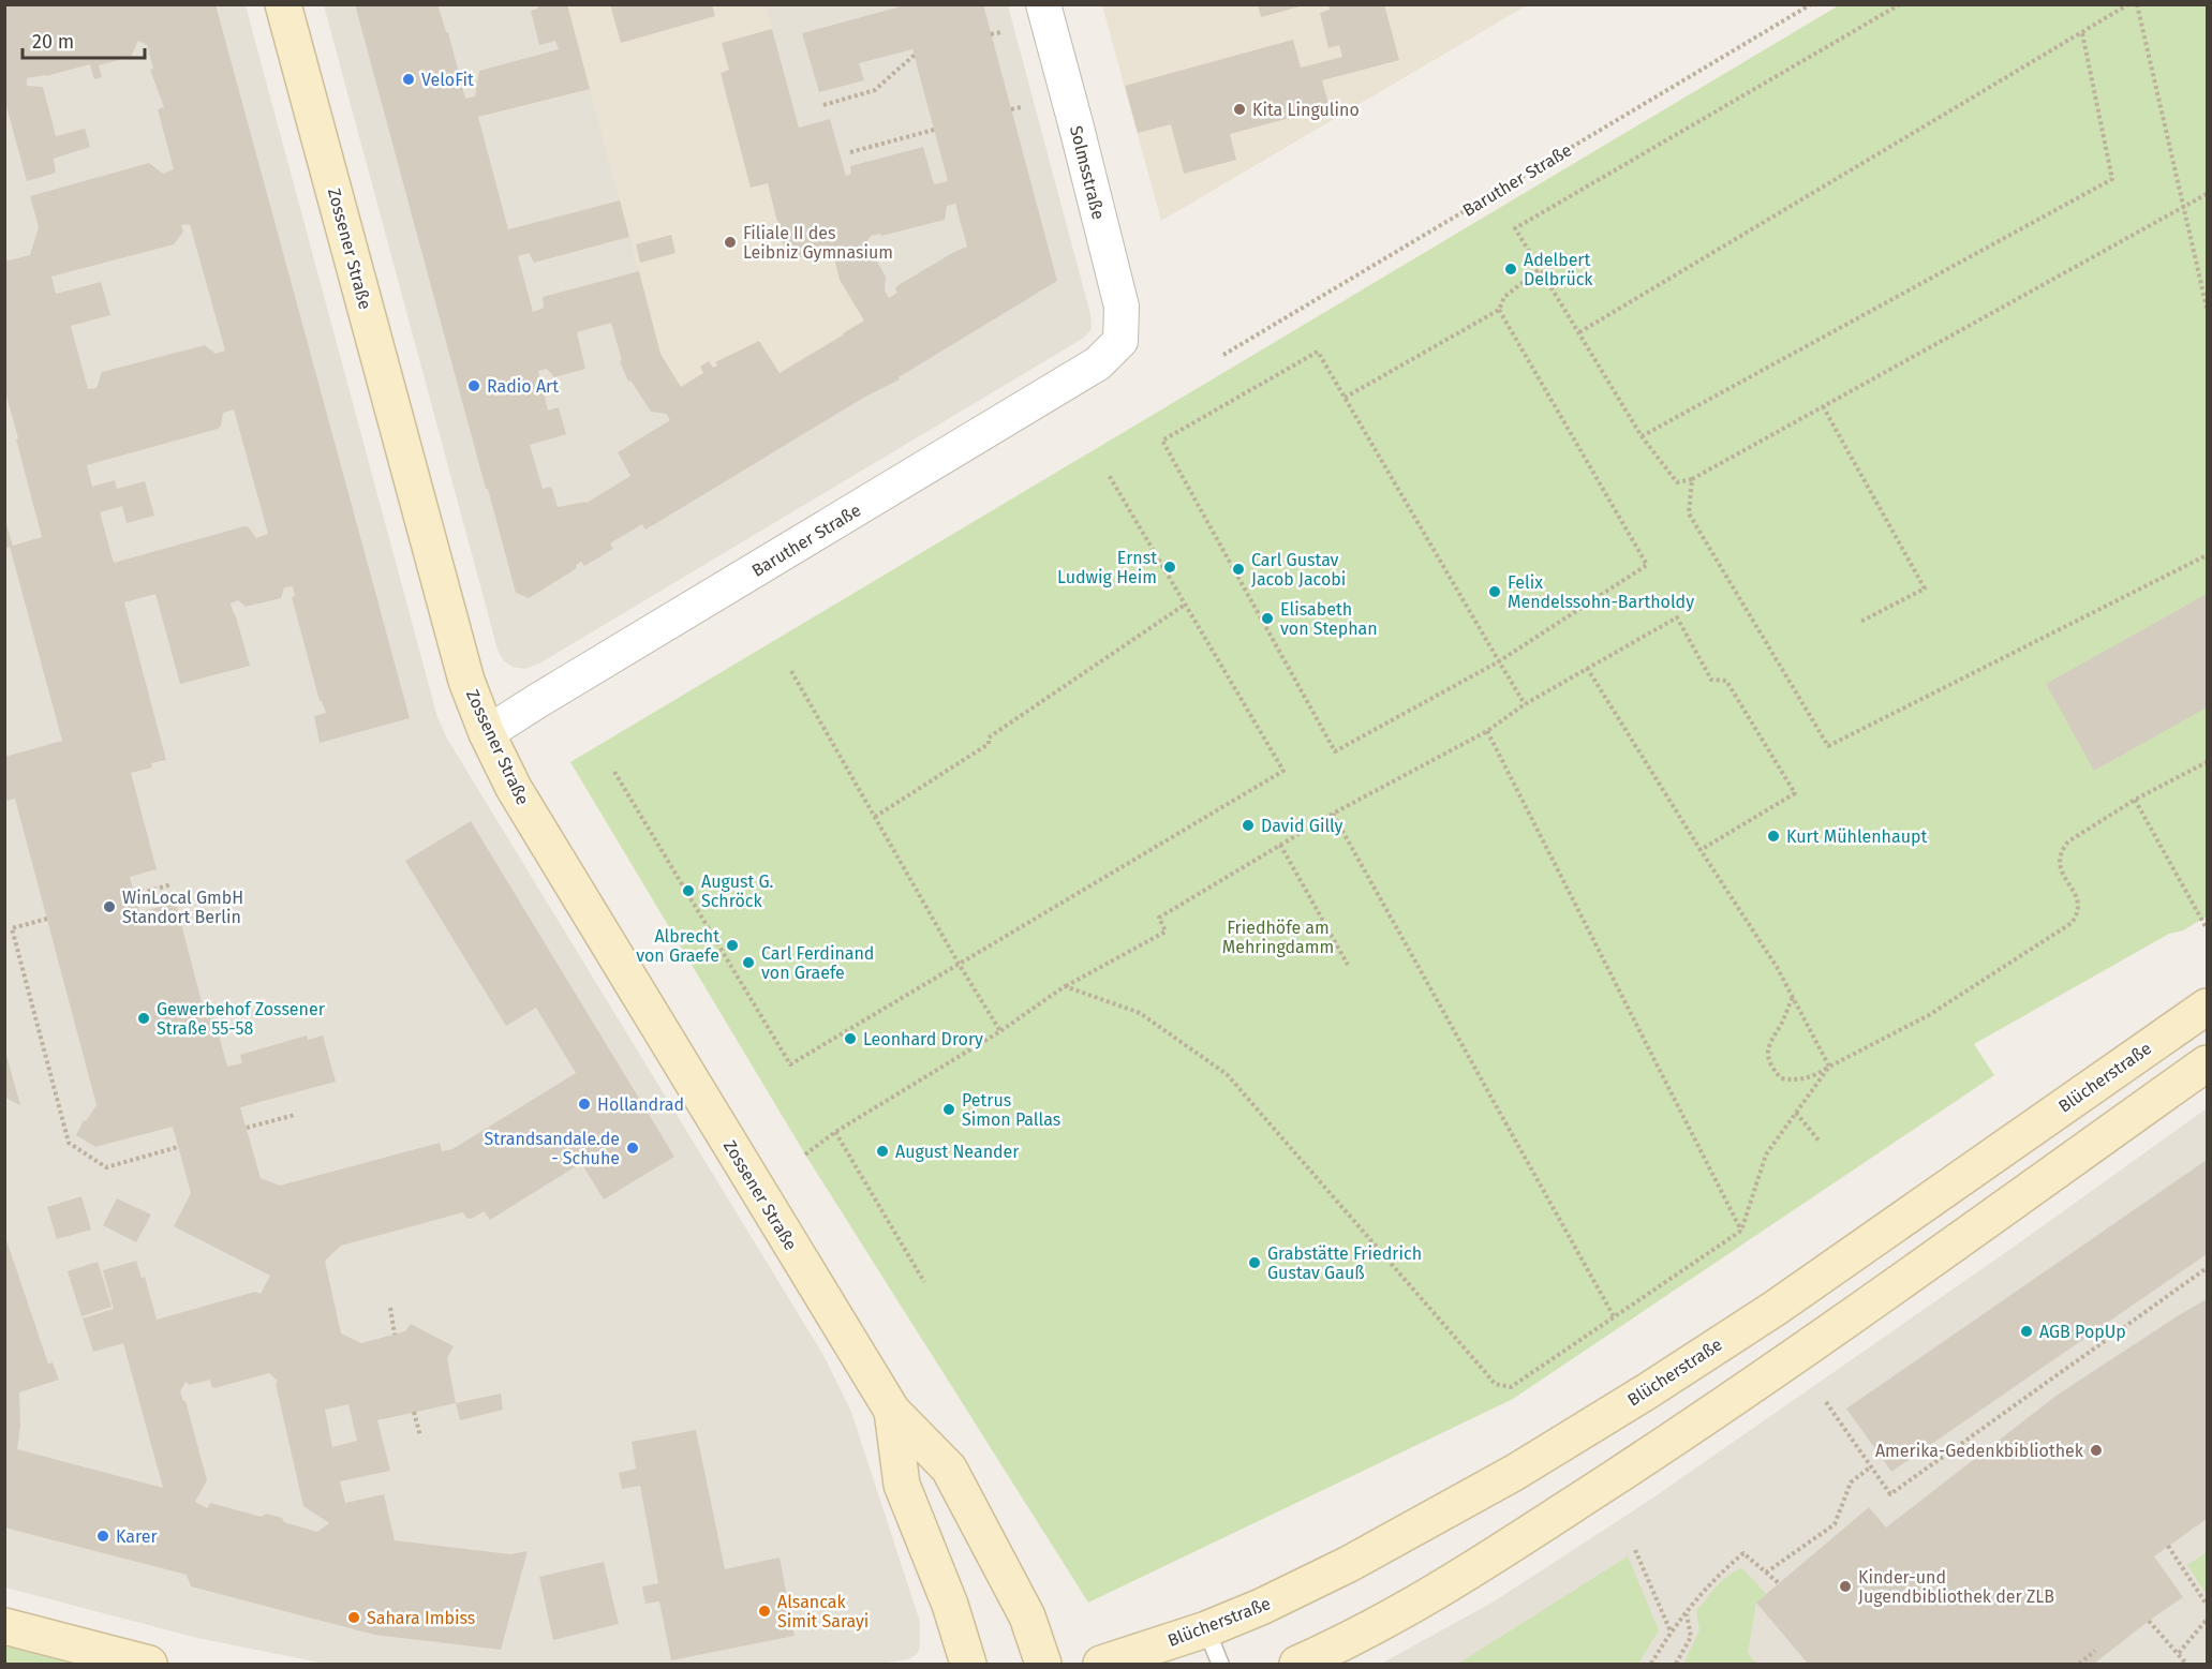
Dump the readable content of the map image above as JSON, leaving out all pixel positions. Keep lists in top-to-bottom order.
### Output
{
  "streets": {
    "main road": ["Zossener Straße", "Blücherstraße"],
    "street": ["Solmsstraße", "Baruther Straße"]
  },
  "crossings": [
    ["Solmsstraße", "Baruther Straße"],
    ["Baruther Straße", "Zossener Straße"]
  ],
  "parks": ["Friedhöfe am Mehringdamm"],
  "places": [
    "VeloFit",
    "Kita Lingulino",
    "Filiale II des Leibniz Gymnasium",
    "Adelbert Delbrück",
    "Radio Art",
    "Ernst Ludwig Heim",
    "Carl Gustav Jacob Jacobi",
    "Felix Mendelssohn-Bartholdy",
    "Elisabeth von Stephan",
    "David Gilly",
    "Kurt Mühlenhaupt",
    "August G. Schröck",
    "WinLocal GmbH Standort Berlin",
    "Albrecht von Graefe",
    "Carl Ferdinand von Graefe",
    "Gewerbehof Zossener Straße 55-58",
    "Leonhard Drory",
    "Hollandrad",
    "Petrus Simon Pallas",
    "Strandsandale.de - Schuhe",
    "August Neander",
    "Grabstätte Friedrich Gustav Gauß",
    "AGB PopUp",
    "Amerika-Gedenkbibliothek",
    "Karer",
    "Kinder-und Jugendbibliothek der ZLB",
    "Alsancak Simit Sarayi",
    "Sahara Imbiss"
  ],
  "scale_bar": "20 m"
}
